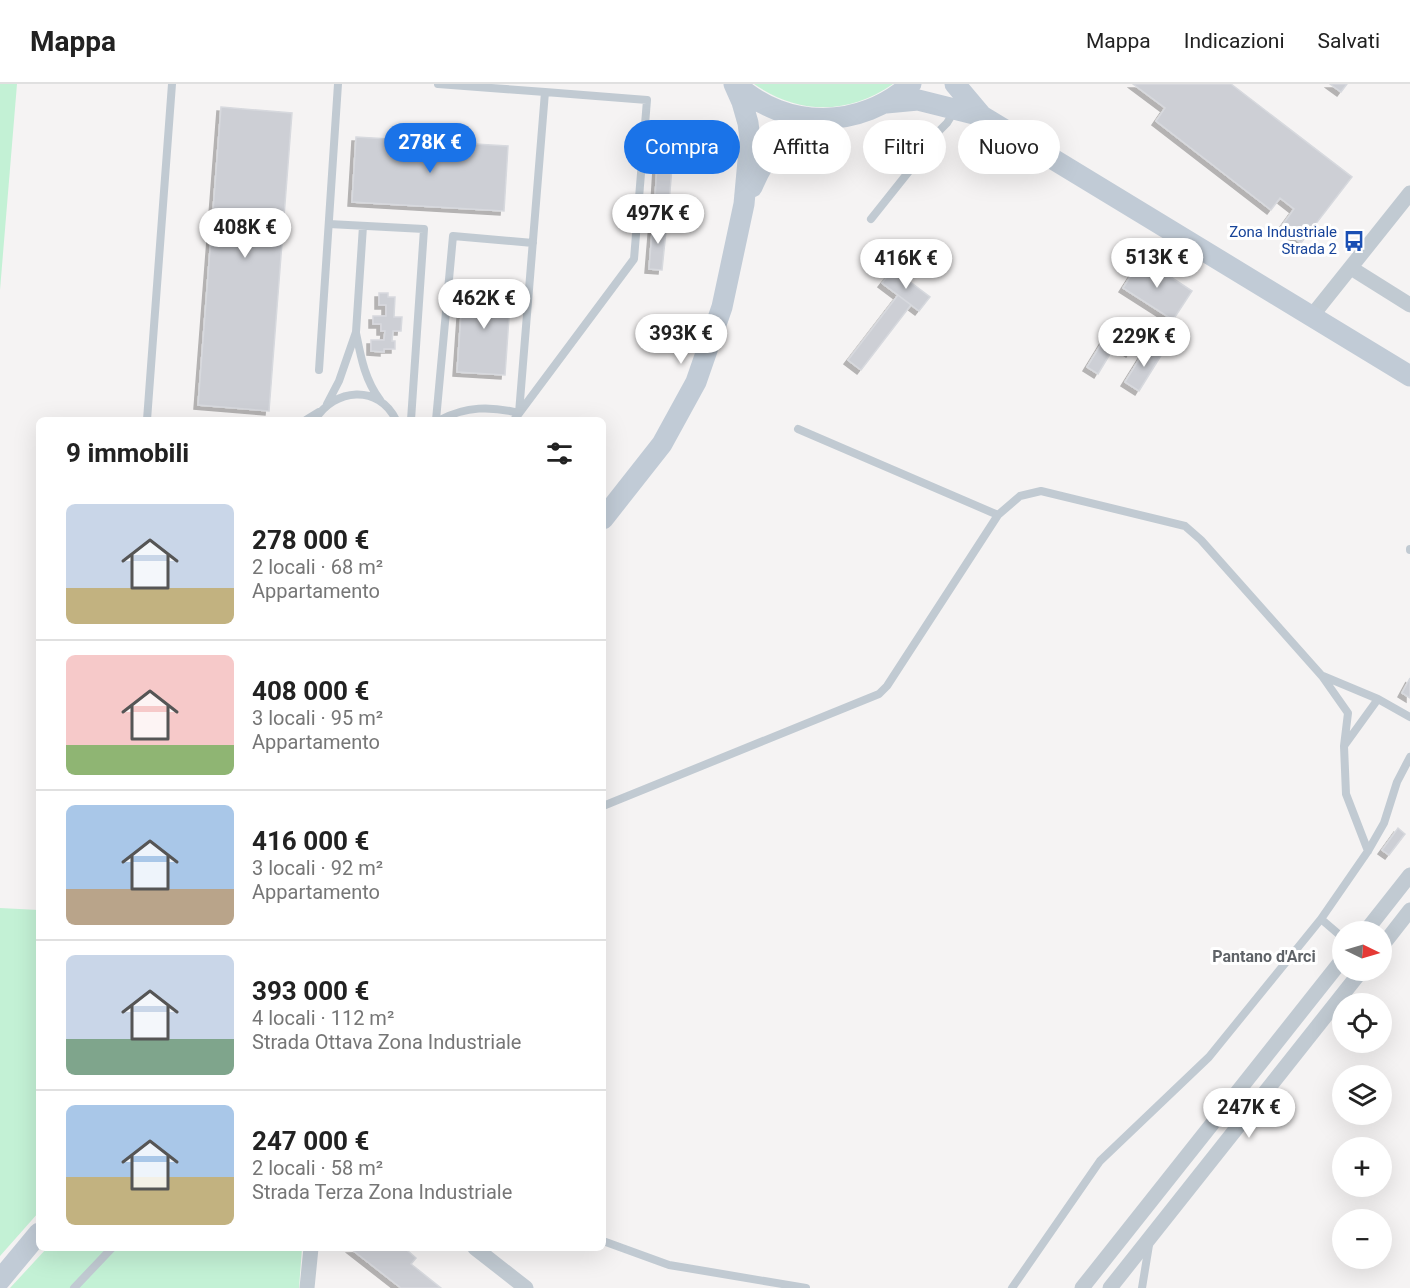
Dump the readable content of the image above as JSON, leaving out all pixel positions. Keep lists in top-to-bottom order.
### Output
{
  "districts": ["Pantano d'Arci"],
  "places": {
    "bus stop": ["Zona Industriale Strada 2"]
  },
  "north": "right",
  "page": {
    "header": "Mappa",
    "nav": ["Mappa", "Indicazioni", "Salvati"],
    "chip": [
      "Compra",
      "Affitta",
      "Filtri",
      "Nuovo"
    ],
    "price": [
      "278K €",
      "497K €",
      "408K €",
      "513K €",
      "416K €",
      "462K €",
      "393K €",
      "229K €",
      "247K €"
    ],
    "heading": "9 immobili",
    "list": [
      {
        "name": "278 000 €",
        "note": "2 locali · 68 m² · Appartamento"
      },
      {
        "name": "408 000 €",
        "note": "3 locali · 95 m² · Appartamento"
      },
      {
        "name": "416 000 €",
        "note": "3 locali · 92 m² · Appartamento"
      },
      {
        "name": "393 000 €",
        "note": "4 locali · 112 m² · Strada Ottava Zona Industriale"
      },
      {
        "name": "247 000 €",
        "note": "2 locali · 58 m² · Strada Terza Zona Industriale"
      }
    ],
    "map_buttons": ["+", "−"]
  }
}
